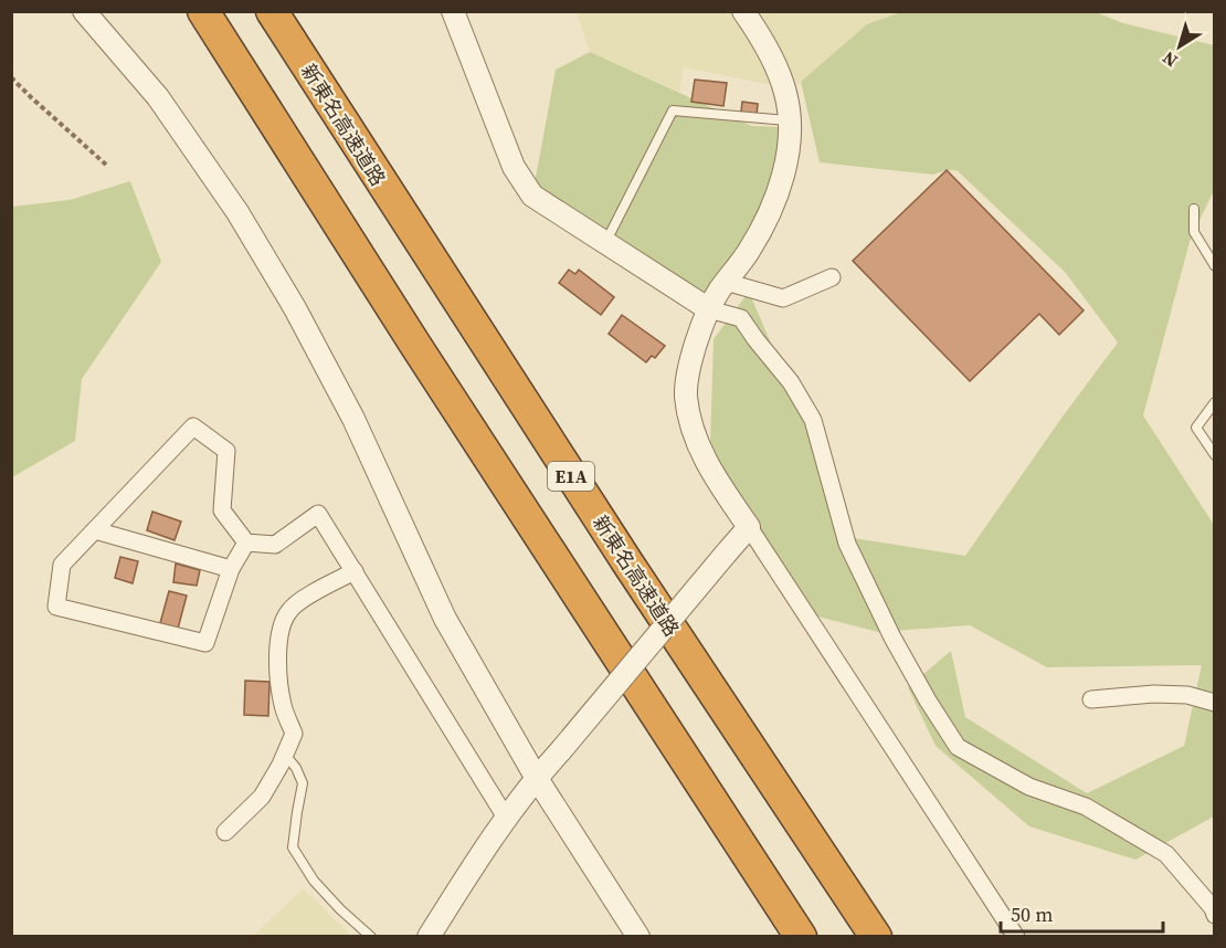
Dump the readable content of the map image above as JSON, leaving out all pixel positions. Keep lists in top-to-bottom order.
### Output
{
  "streets": {
    "highway": ["新東名高速道路", "E1A"]
  },
  "scale_bar": "50 m",
  "north": "bottom left"
}
